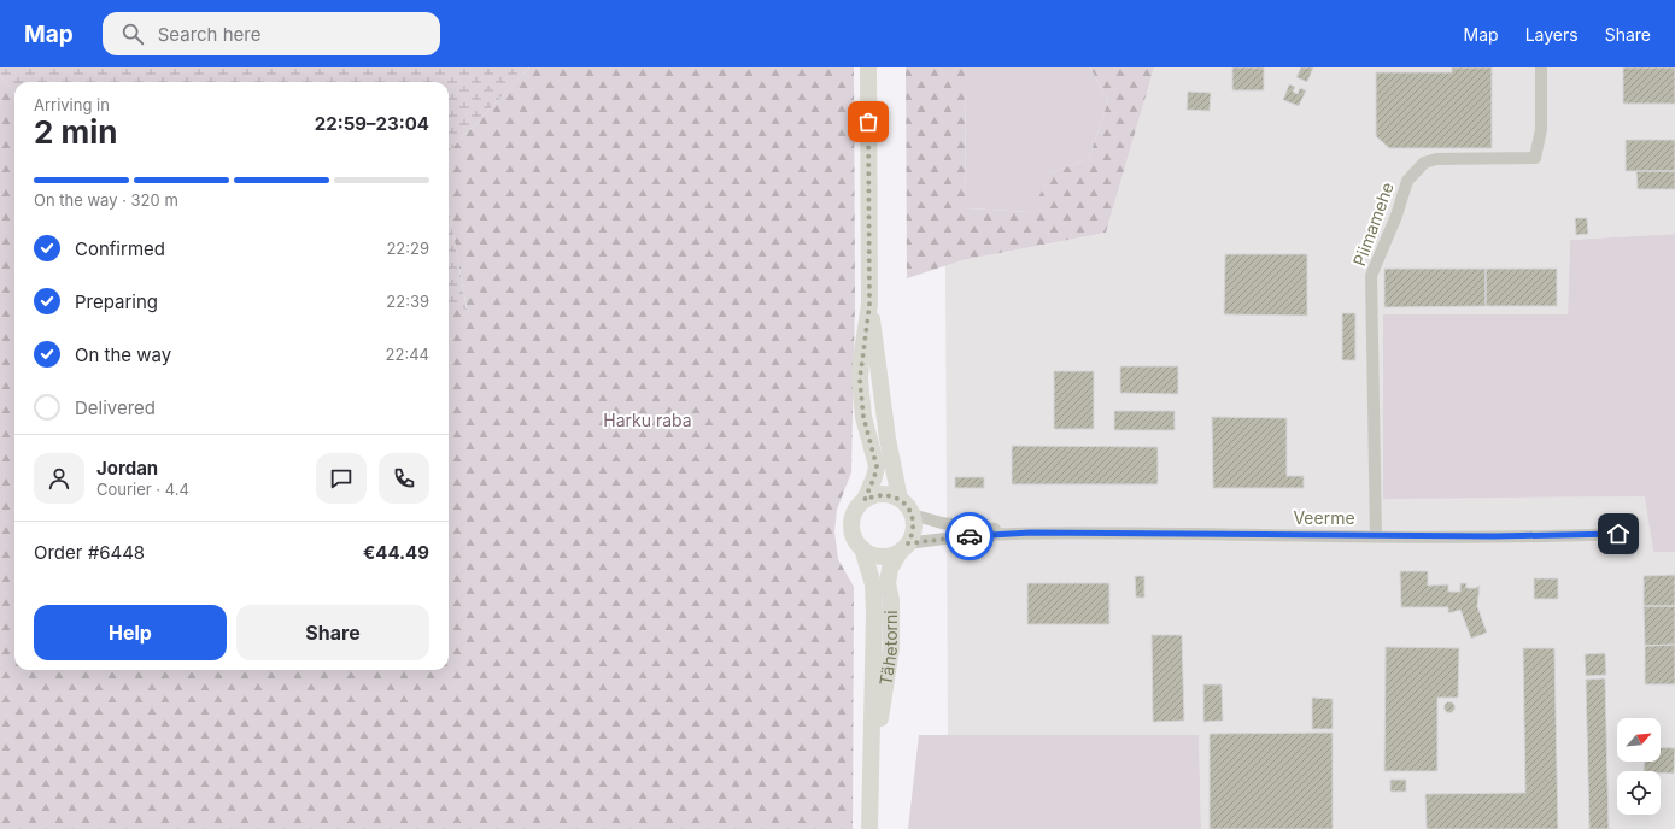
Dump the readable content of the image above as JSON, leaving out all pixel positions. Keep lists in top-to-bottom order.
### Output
{
  "streets": {
    "street": ["Piimamehe", "Veerme", "Tähetorni"]
  },
  "crossings": [
    ["Piimamehe", "Veerme"],
    ["Veerme", "Tähetorni"]
  ],
  "parks": ["Harku raba"],
  "north": "top right",
  "page": {
    "header": "Map",
    "search": "Search here",
    "nav": ["Map", "Layers", "Share"],
    "heading": ["2 min", "Arriving in", "22:59–23:04"],
    "panel": [
      "Jordan",
      "Courier · 4.4",
      "Order #6448",
      "€44.49"
    ],
    "bar": "On the way · 320 m",
    "list": [
      ["Confirmed", "22:29"],
      ["Preparing", "22:39"],
      ["On the way", "22:44"],
      "Delivered"
    ],
    "buttons": ["Help", "Share"]
  }
}
